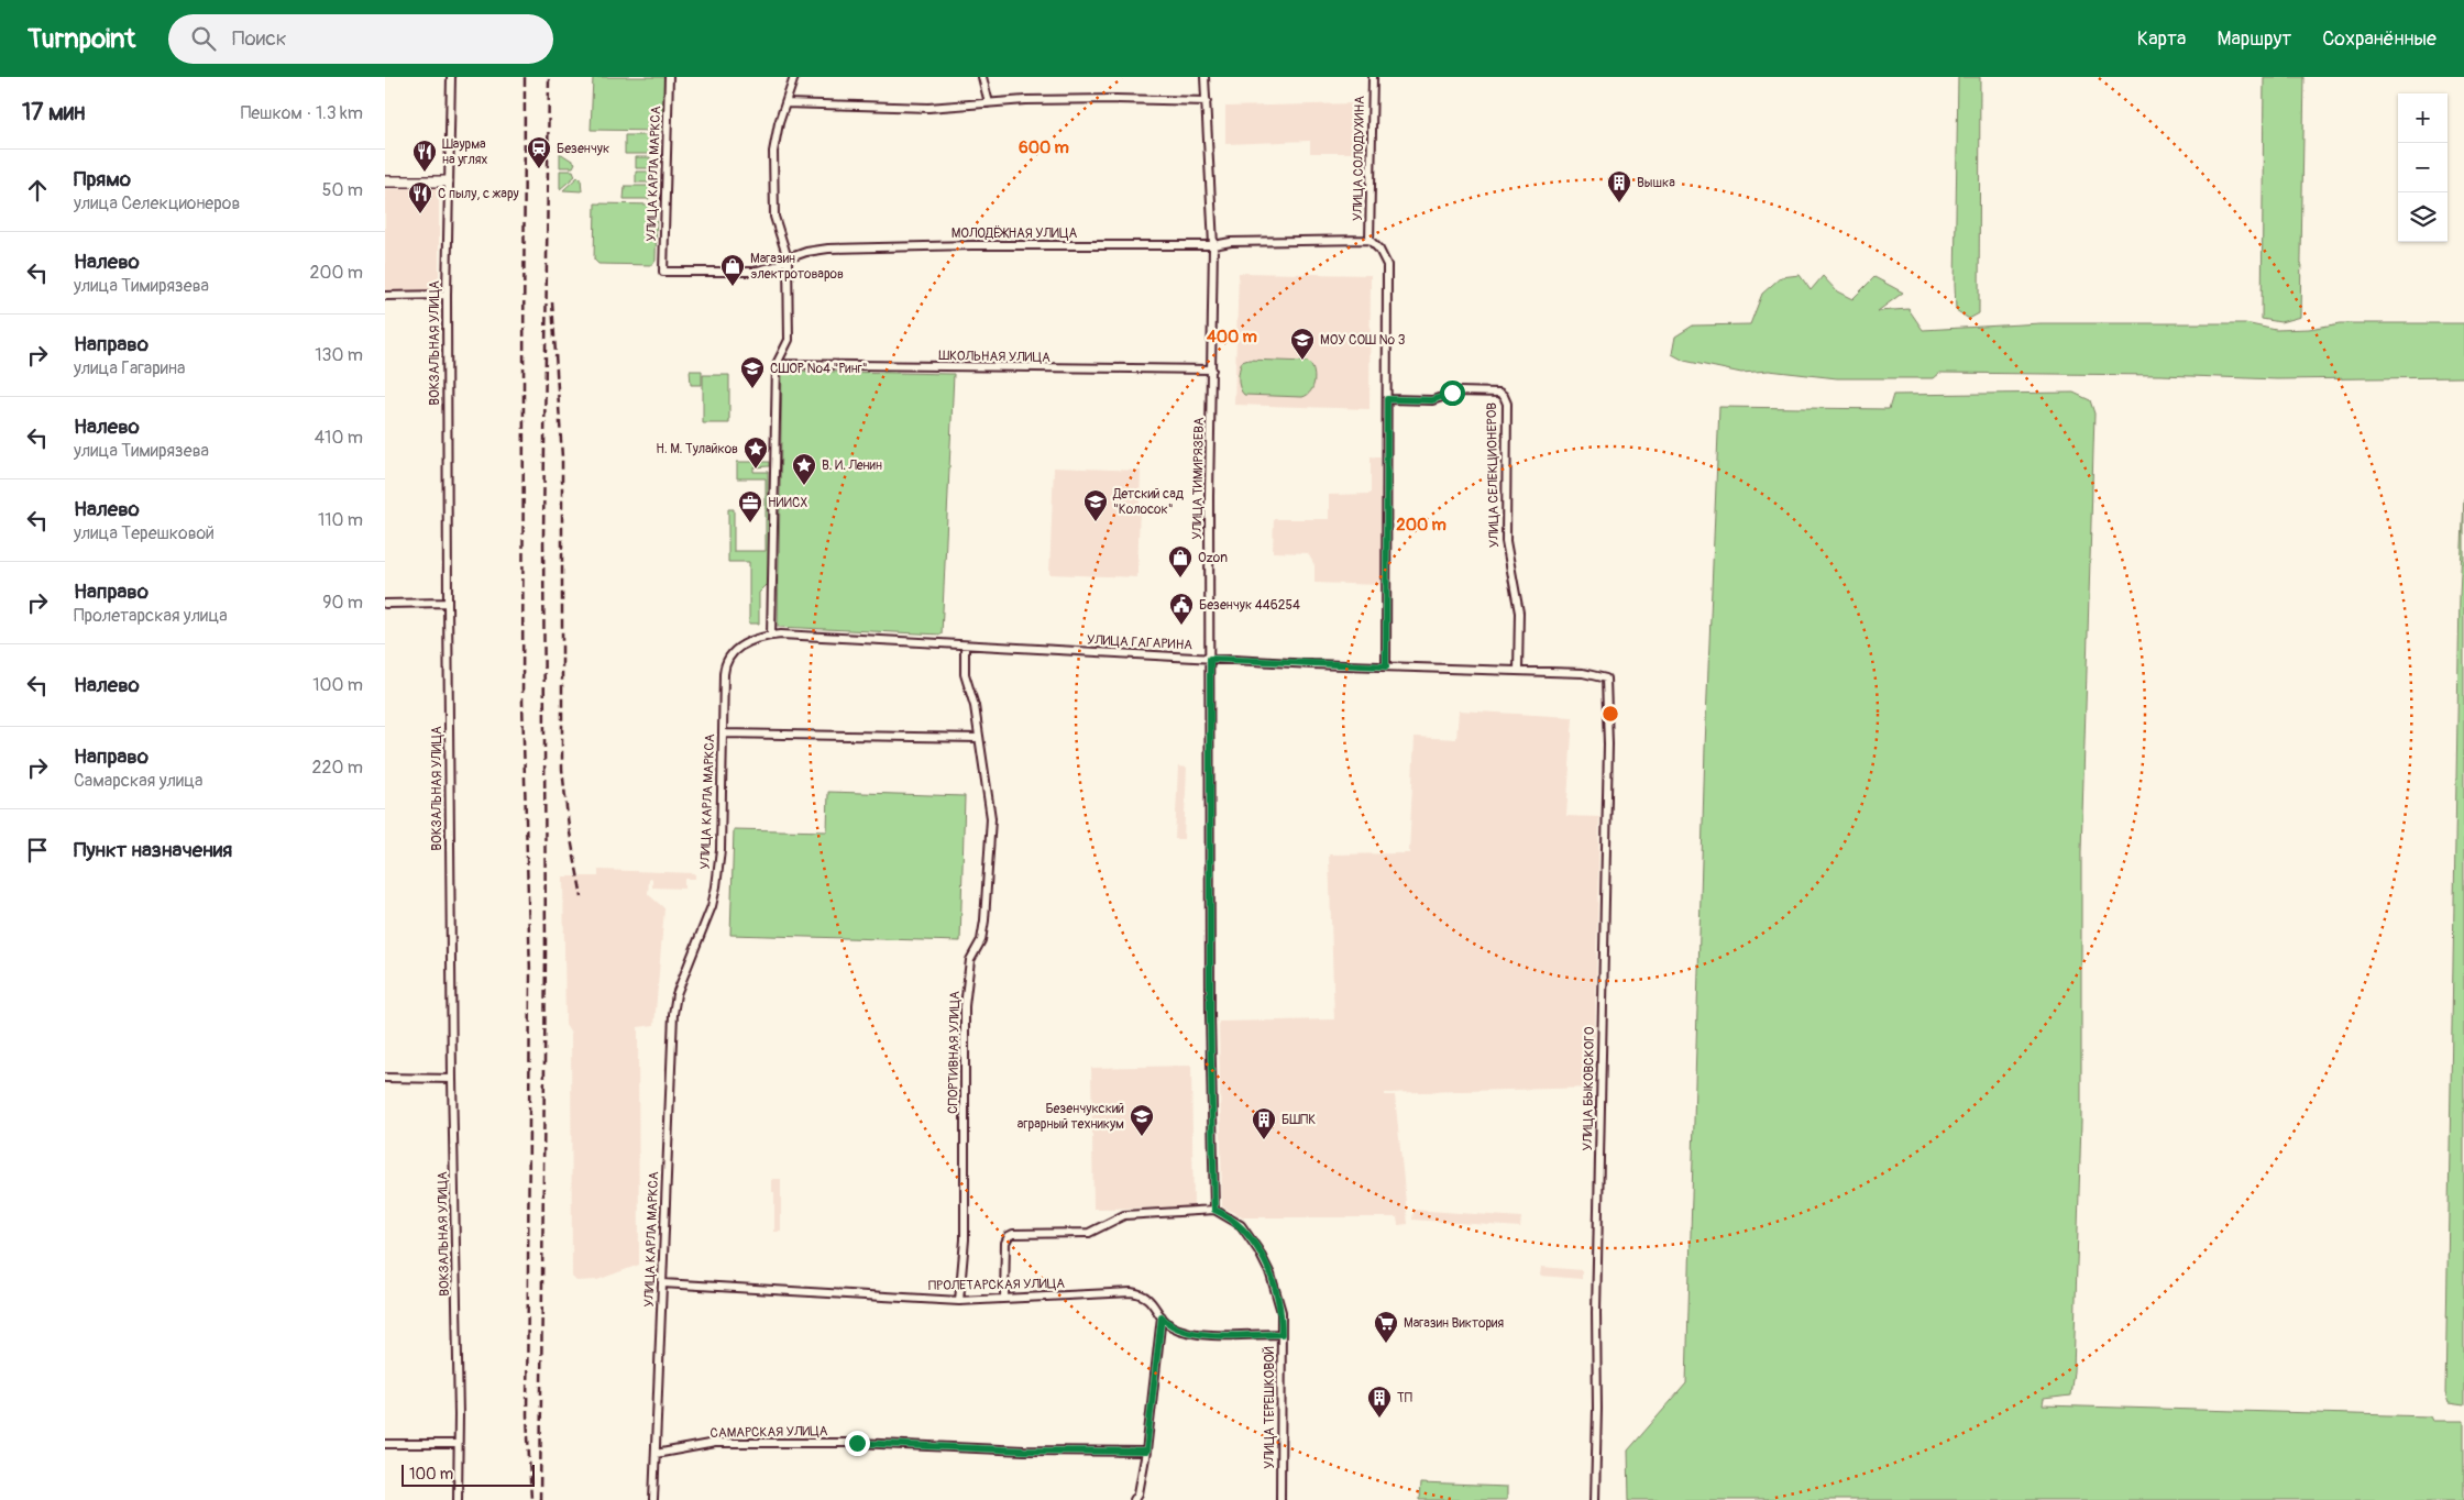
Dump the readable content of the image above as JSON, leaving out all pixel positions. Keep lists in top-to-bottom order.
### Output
{
  "streets": {
    "street": [
      "УЛИЦА СОЛОДУХИНА",
      "УЛИЦА КАРЛА МАРКСА",
      "МОЛОДЁЖНАЯ УЛИЦА",
      "ВОКЗАЛЬНАЯ УЛИЦА",
      "ШКОЛЬНАЯ УЛИЦА",
      "УЛИЦА СЕЛЕКЦИОНЕРОВ",
      "УЛИЦА ТИМИРЯЗЕВА",
      "УЛИЦА ГАГАРИНА",
      "СПОРТИВНАЯ УЛИЦА",
      "УЛИЦА БЫКОВСКОГО",
      "ПРОЛЕТАРСКАЯ УЛИЦА",
      "УЛИЦА ТЕРЕШКОВОЙ",
      "САМАРСКАЯ УЛИЦА"
    ]
  },
  "crossings": [
    ["УЛИЦА СОЛОДУХИНА", "МОЛОДЁЖНАЯ УЛИЦА"],
    ["УЛИЦА КАРЛА МАРКСА", "МОЛОДЁЖНАЯ УЛИЦА"],
    ["УЛИЦА КАРЛА МАРКСА", "УЛИЦА ГАГАРИНА"],
    ["УЛИЦА КАРЛА МАРКСА", "ПРОЛЕТАРСКАЯ УЛИЦА"],
    ["УЛИЦА КАРЛА МАРКСА", "САМАРСКАЯ УЛИЦА"],
    ["МОЛОДЁЖНАЯ УЛИЦА", "УЛИЦА ТИМИРЯЗЕВА"],
    ["ШКОЛЬНАЯ УЛИЦА", "УЛИЦА ТИМИРЯЗЕВА"],
    ["УЛИЦА СЕЛЕКЦИОНЕРОВ", "УЛИЦА ГАГАРИНА"],
    ["УЛИЦА ТИМИРЯЗЕВА", "УЛИЦА ГАГАРИНА"],
    ["УЛИЦА ТИМИРЯЗЕВА", "УЛИЦА ТЕРЕШКОВОЙ"],
    ["УЛИЦА ГАГАРИНА", "СПОРТИВНАЯ УЛИЦА"],
    ["УЛИЦА ГАГАРИНА", "УЛИЦА БЫКОВСКОГО"],
    ["СПОРТИВНАЯ УЛИЦА", "ПРОЛЕТАРСКАЯ УЛИЦА"],
    ["ПРОЛЕТАРСКАЯ УЛИЦА", "УЛИЦА ТЕРЕШКОВОЙ"]
  ],
  "places": {
    "station": ["Безенчук"],
    "restaurant": ["Шаурма на углях", "С пылу, с жару"],
    "building": ["Вышка", "БШПК", "ТП"],
    "shop": ["Магазин электротоваров", "Ozon"],
    "school or university": [
      "МОУ СОШ № 3",
      "СШОР №4 \"Ринг\"",
      "Детский сад \"Колосок\"",
      "Безенчукский аграрный техникум"
    ],
    "place": ["Н. М. Тулайков", "В. И. Ленин"],
    "office": ["НИИСХ"],
    "public building": ["Безенчук 446254"],
    "supermarket": ["Магазин Виктория"]
  },
  "scale_bar": "100 m",
  "page": {
    "header": "Turnpoint",
    "search": "Поиск",
    "nav": ["Карта", "Маршрут", "Сохранённые"],
    "heading": ["17 мин", "Пешком · 1.3 km"],
    "map_buttons": ["+", "−"],
    "list": [
      ["Прямо", "улица Селекционеров", "50 m"],
      ["Налево", "улица Тимирязева", "200 m"],
      ["Направо", "улица Гагарина", "130 m"],
      ["Налево", "улица Тимирязева", "410 m"],
      ["Налево", "улица Терешковой", "110 m"],
      ["Направо", "Пролетарская улица", "90 m"],
      ["Налево", "100 m"],
      ["Направо", "Самарская улица", "220 m"],
      "Пункт назначения"
    ],
    "scale": "100 m"
  },
  "rings": ["600 m", "400 m", "200 m"]
}
